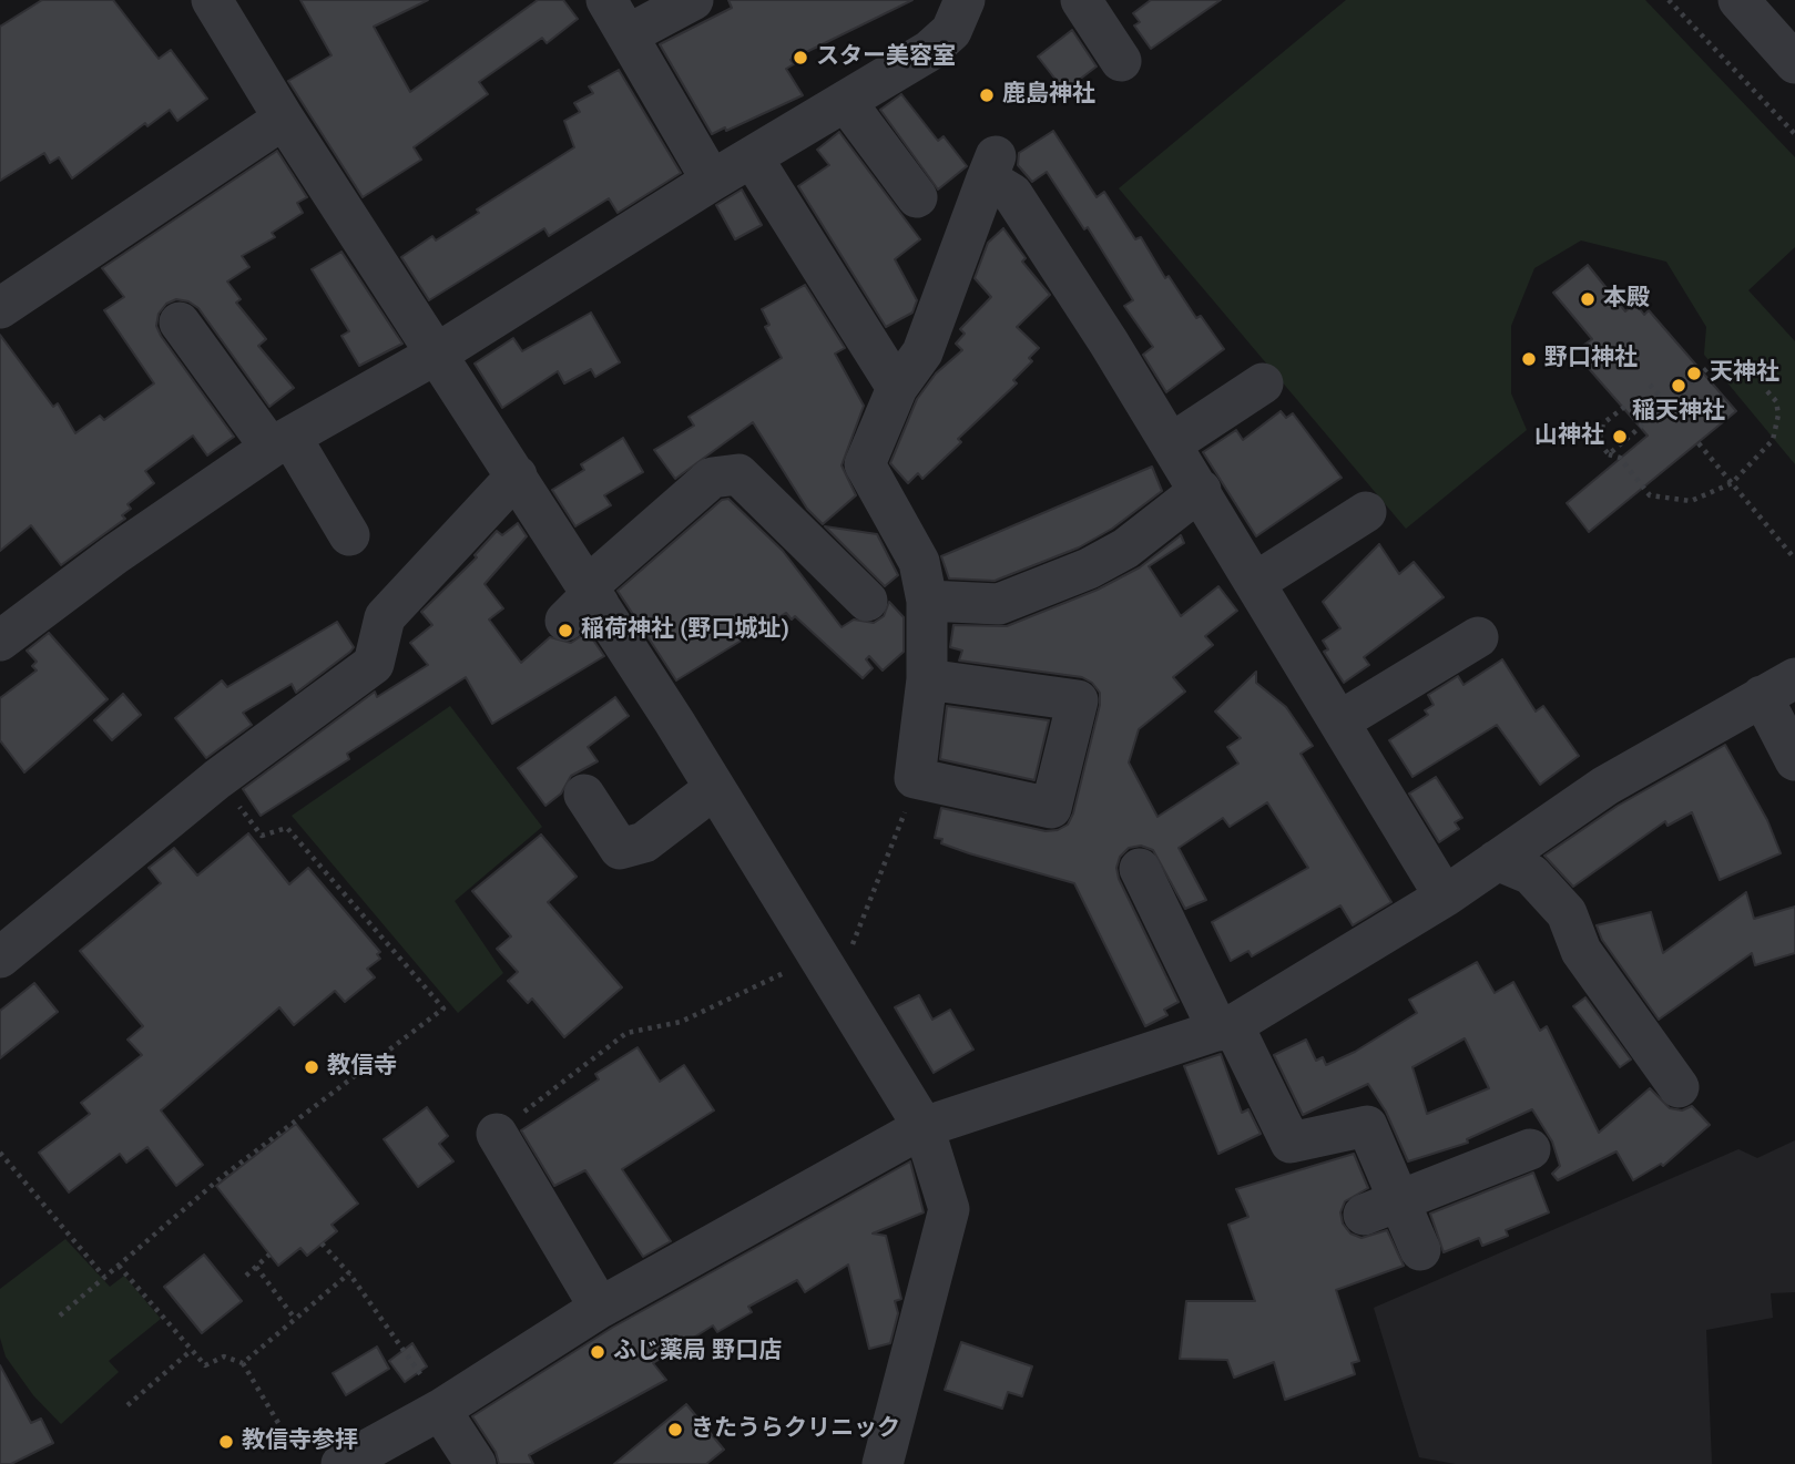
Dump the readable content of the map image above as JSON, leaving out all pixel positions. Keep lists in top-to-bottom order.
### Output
{
  "places": [
    "スター美容室",
    "鹿島神社",
    "本殿",
    "野口神社",
    "天神社",
    "稲天神社",
    "山神社",
    "稲荷神社 (野口城址)",
    "教信寺",
    "ふじ薬局 野口店",
    "きたうらクリニック",
    "教信寺参拝"
  ]
}
